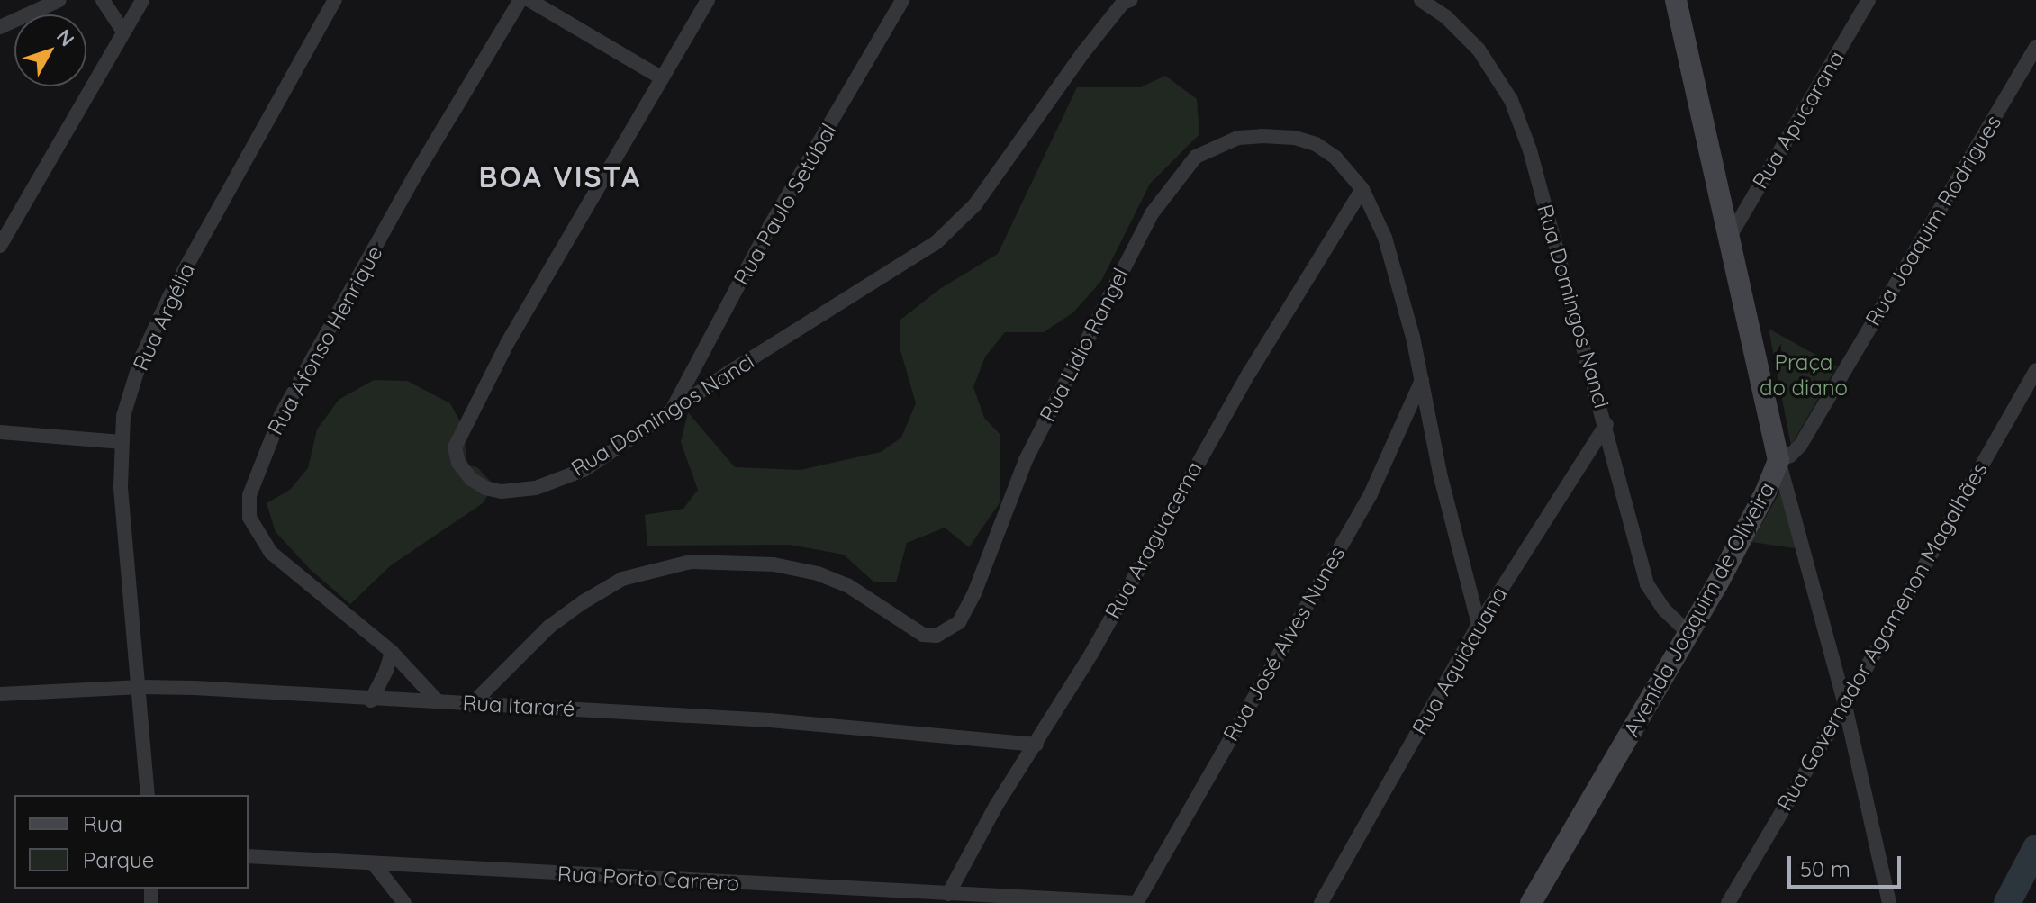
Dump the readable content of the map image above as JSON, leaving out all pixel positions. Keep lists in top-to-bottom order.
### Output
{
  "streets": {
    "main road": ["Avenida Joaquim de Oliveira"],
    "street": [
      "Rua Apucarana",
      "Rua Paulo Setúbal",
      "Rua Joaquim Rodrigues",
      "Rua Domingos Nanci",
      "Rua Argélia",
      "Rua Afonso Henrique",
      "Rua Lidio Rangel",
      "Rua Araguacema",
      "Rua Governador Agamenon Magalhães",
      "Rua José Alves Nunes",
      "Rua Aquidauana",
      "Rua Itararé",
      "Rua Porto Carrero"
    ]
  },
  "crossings": [
    ["Rua Apucarana", "Avenida Joaquim de Oliveira"],
    ["Rua Paulo Setúbal", "Rua Domingos Nanci"],
    ["Rua Joaquim Rodrigues", "Avenida Joaquim de Oliveira"],
    ["Rua Domingos Nanci", "Avenida Joaquim de Oliveira"],
    ["Rua Domingos Nanci", "Rua Aquidauana"],
    ["Rua Argélia", "Rua Itararé"],
    ["Rua Afonso Henrique", "Rua Itararé"],
    ["Rua Lidio Rangel", "Rua Araguacema"],
    ["Rua Lidio Rangel", "Rua José Alves Nunes"],
    ["Rua Lidio Rangel", "Rua Aquidauana"],
    ["Rua Lidio Rangel", "Rua Itararé"],
    ["Rua Araguacema", "Rua Itararé"],
    ["Rua Araguacema", "Rua Porto Carrero"],
    ["Rua José Alves Nunes", "Rua Porto Carrero"]
  ],
  "districts": ["BOA VISTA"],
  "parks": ["Praça do diano"],
  "legend": ["Rua", "Parque"],
  "scale_bar": "50 m",
  "north": "top right"
}
